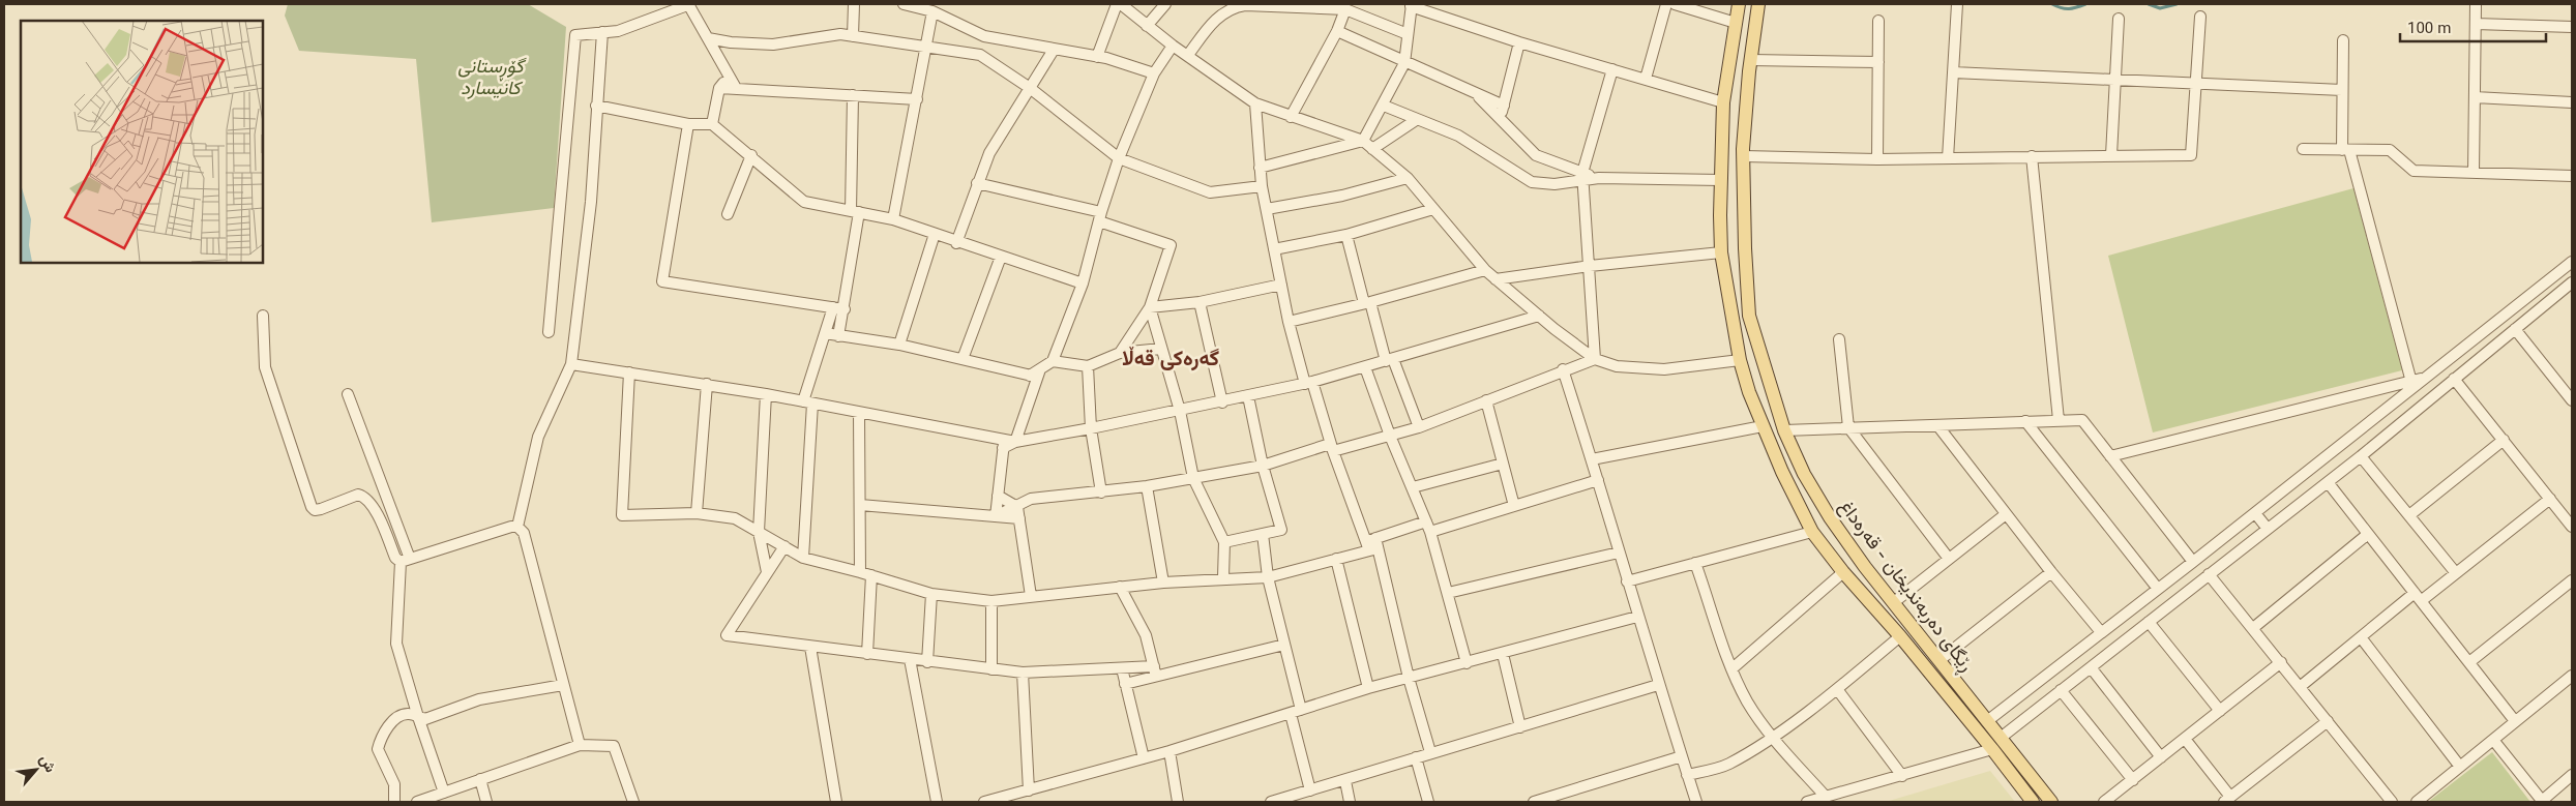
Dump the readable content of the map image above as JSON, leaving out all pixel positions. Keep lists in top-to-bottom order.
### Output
{
  "streets": {
    "main road": ["ڕێگای دەربەندیخان - قەرەداغ"]
  },
  "districts": ["گەرەکی قەڵا"],
  "parks": ["گۆڕستانی کانیسارد"],
  "scale_bar": "100 m",
  "north": "top right"
}
